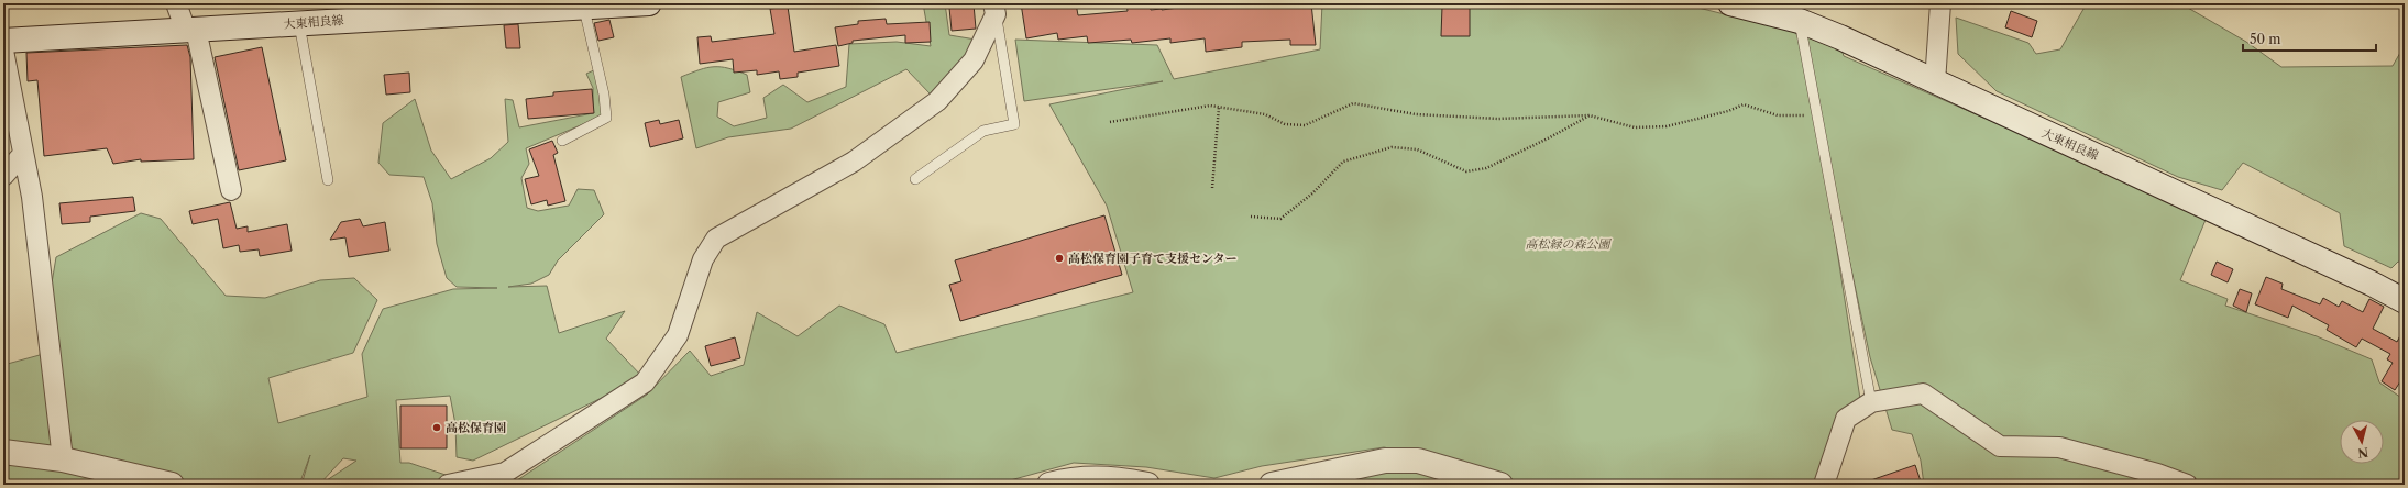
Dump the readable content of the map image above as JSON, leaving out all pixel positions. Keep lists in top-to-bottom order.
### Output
{
  "streets": {
    "main road": ["大東相良線"]
  },
  "parks": ["高松緑の森公園"],
  "places": ["高松保育園子育て支援センター", "高松保育園"],
  "scale_bar": "50 m",
  "north": "bottom"
}
